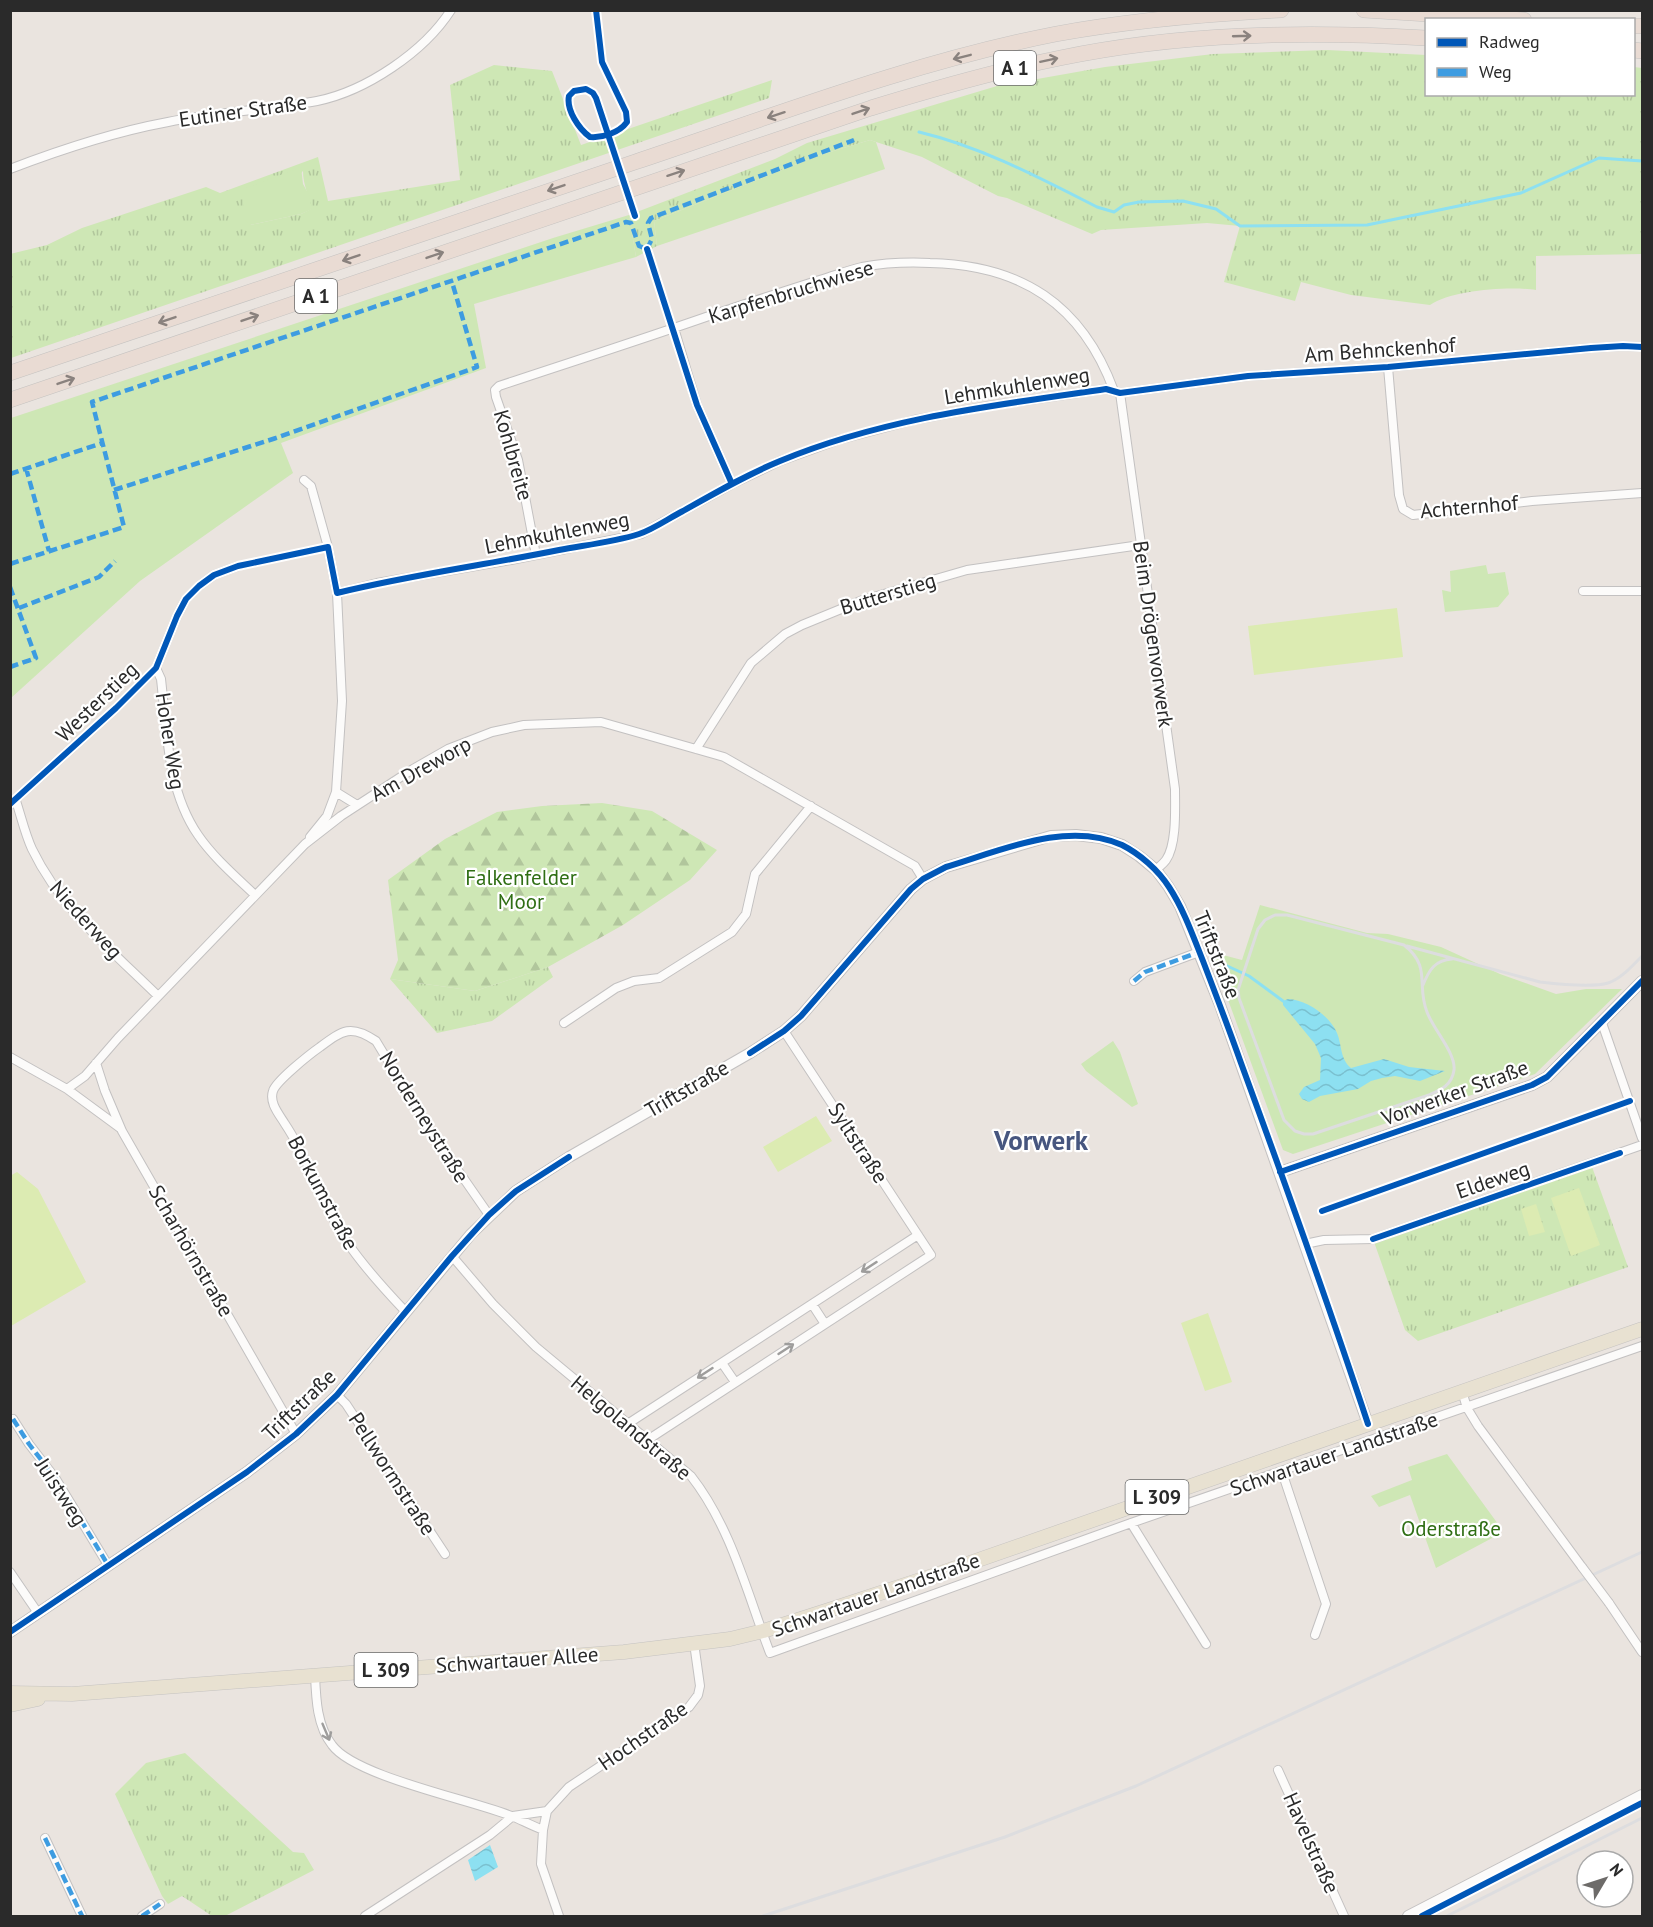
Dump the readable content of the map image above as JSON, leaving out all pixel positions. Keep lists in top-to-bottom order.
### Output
{
  "streets": {
    "highway": ["A 1"],
    "main road": ["Schwartauer Landstraße", "L 309", "Schwartauer Allee"],
    "street": [
      "Eutiner Straße",
      "Karpfenbruchwiese",
      "Am Behnckenhof",
      "Lehmkuhlenweg",
      "Kohlbreite",
      "Achternhof",
      "Butterstieg",
      "Beim Drögenvorwerk",
      "Westerstieg",
      "Hoher Weg",
      "Am Dreworp",
      "Niederweg",
      "Triftstraße",
      "Vorwerker Straße",
      "Norderneystraße",
      "Syltstraße",
      "Eldeweg",
      "Borkumstraße",
      "Scharhörnstraße",
      "Helgolandstraße",
      "Pellwormstraße",
      "Juistweg",
      "Hochstraße",
      "Havelstraße"
    ]
  },
  "crossings": [
    ["Karpfenbruchwiese", "Am Behnckenhof"],
    ["Karpfenbruchwiese", "Lehmkuhlenweg"],
    ["Karpfenbruchwiese", "Kohlbreite"],
    ["Karpfenbruchwiese", "Beim Drögenvorwerk"],
    ["Am Behnckenhof", "Lehmkuhlenweg"],
    ["Am Behnckenhof", "Achternhof"],
    ["Am Behnckenhof", "Beim Drögenvorwerk"],
    ["Lehmkuhlenweg", "Kohlbreite"],
    ["Lehmkuhlenweg", "Beim Drögenvorwerk"],
    ["Butterstieg", "Beim Drögenvorwerk"],
    ["Butterstieg", "Am Dreworp"],
    ["Beim Drögenvorwerk", "Triftstraße"],
    ["Westerstieg", "Hoher Weg"],
    ["Westerstieg", "Niederweg"],
    ["Hoher Weg", "Am Dreworp"],
    ["Am Dreworp", "Niederweg"],
    ["Am Dreworp", "Triftstraße"],
    ["Am Dreworp", "Scharhörnstraße"],
    ["Triftstraße", "Vorwerker Straße"],
    ["Triftstraße", "Norderneystraße"],
    ["Triftstraße", "Syltstraße"],
    ["Triftstraße", "Eldeweg"],
    ["Triftstraße", "Borkumstraße"],
    ["Triftstraße", "Scharhörnstraße"],
    ["Triftstraße", "Helgolandstraße"],
    ["Triftstraße", "Schwartauer Landstraße"],
    ["Triftstraße", "Pellwormstraße"],
    ["Triftstraße", "Juistweg"],
    ["Norderneystraße", "Borkumstraße"],
    ["Helgolandstraße", "Schwartauer Landstraße"],
    ["Helgolandstraße", "Schwartauer Allee"],
    ["Schwartauer Landstraße", "Schwartauer Allee"],
    ["Schwartauer Allee", "Hochstraße"]
  ],
  "districts": ["Vorwerk"],
  "parks": ["Falkenfelder Moor", "Oderstraße"],
  "legend": ["Radweg", "Weg"],
  "north": "top right"
}
